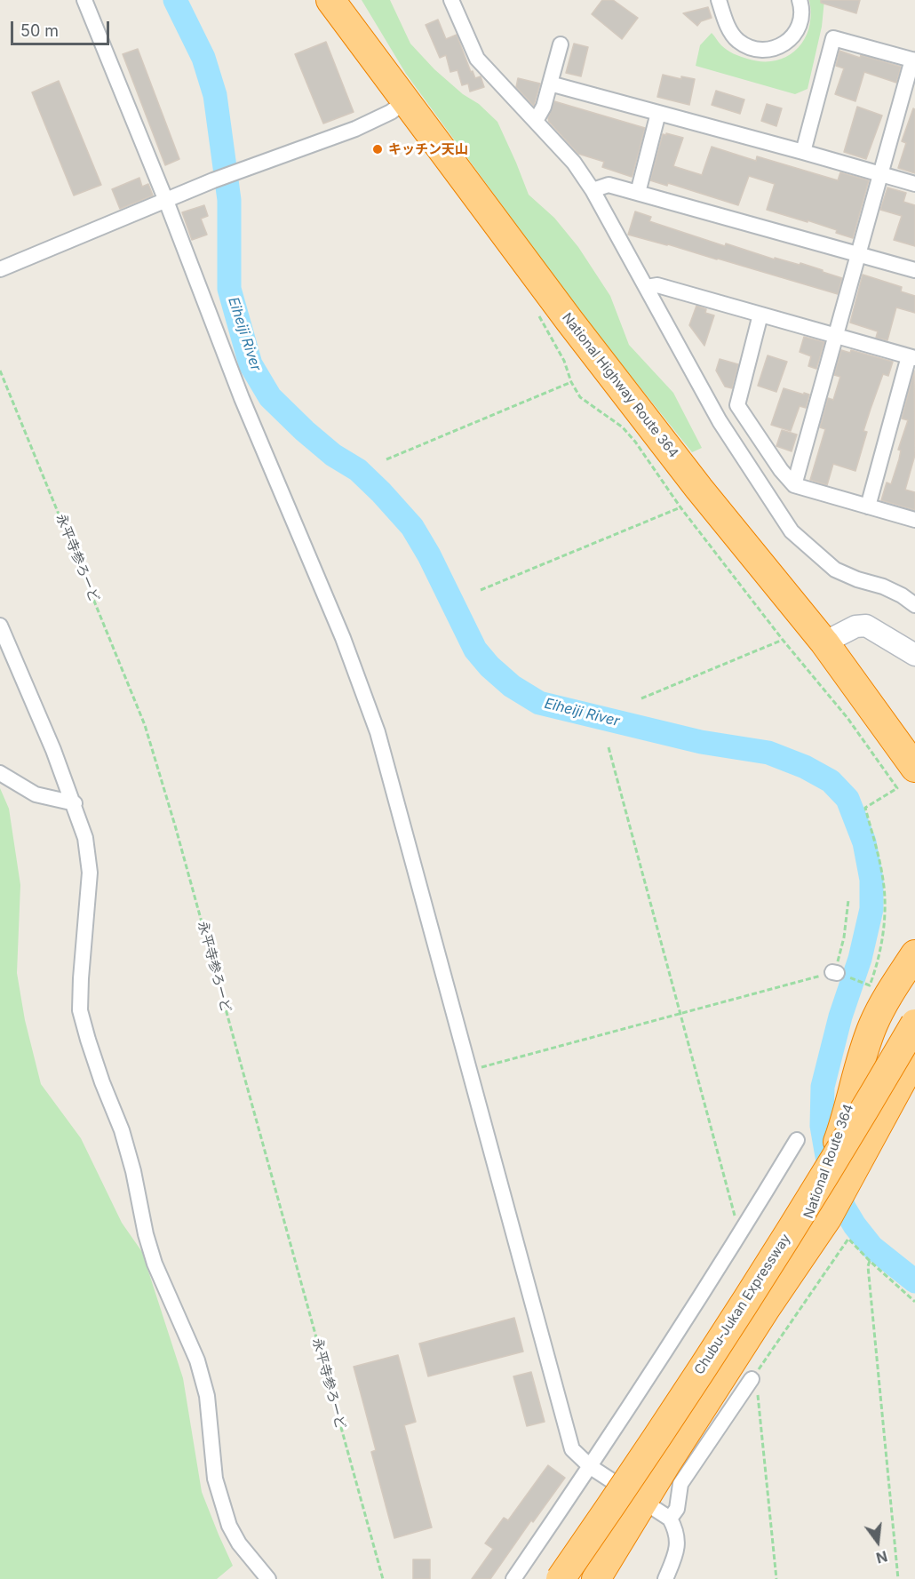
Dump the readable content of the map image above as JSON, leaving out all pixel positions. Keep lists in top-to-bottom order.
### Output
{
  "streets": {
    "highway": ["National Highway Route 364", "National Route 364", "Chubu-Jukan Expressway"],
    "path": ["永平寺参ろーど"]
  },
  "water": ["Eiheiji River"],
  "places": ["キッチン天山"],
  "scale_bar": "50 m",
  "north": "bottom"
}
